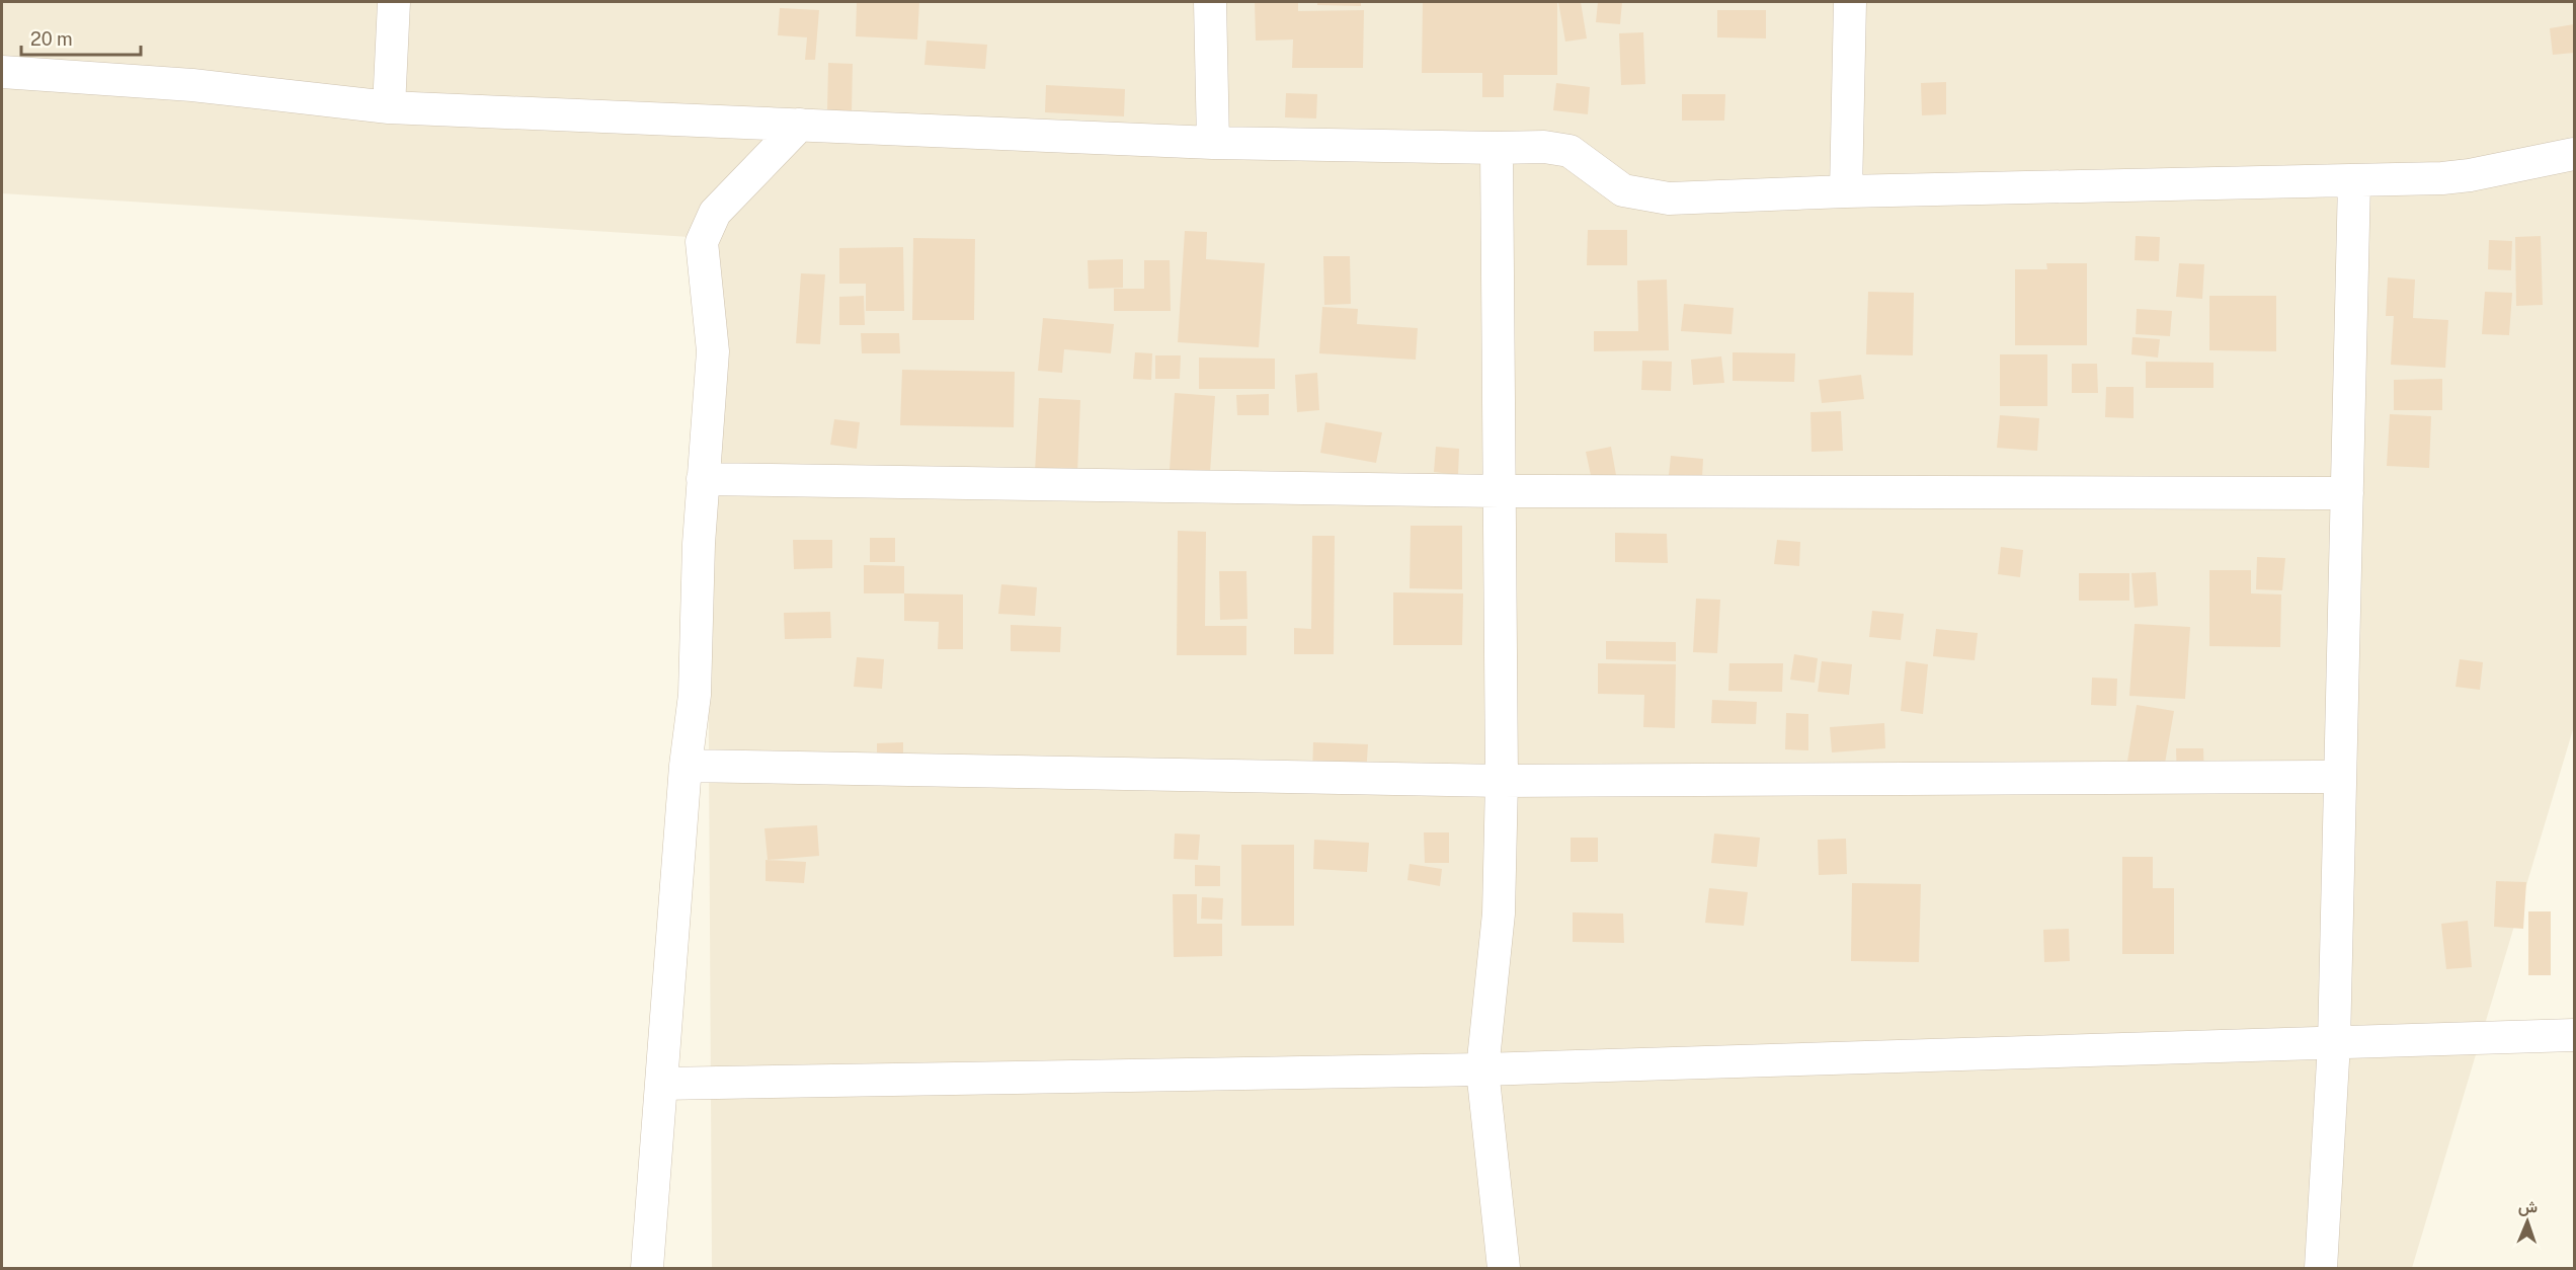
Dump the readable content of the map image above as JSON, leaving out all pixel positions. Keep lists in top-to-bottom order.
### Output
{
  "scale_bar": "20 m",
  "north": "top"
}
